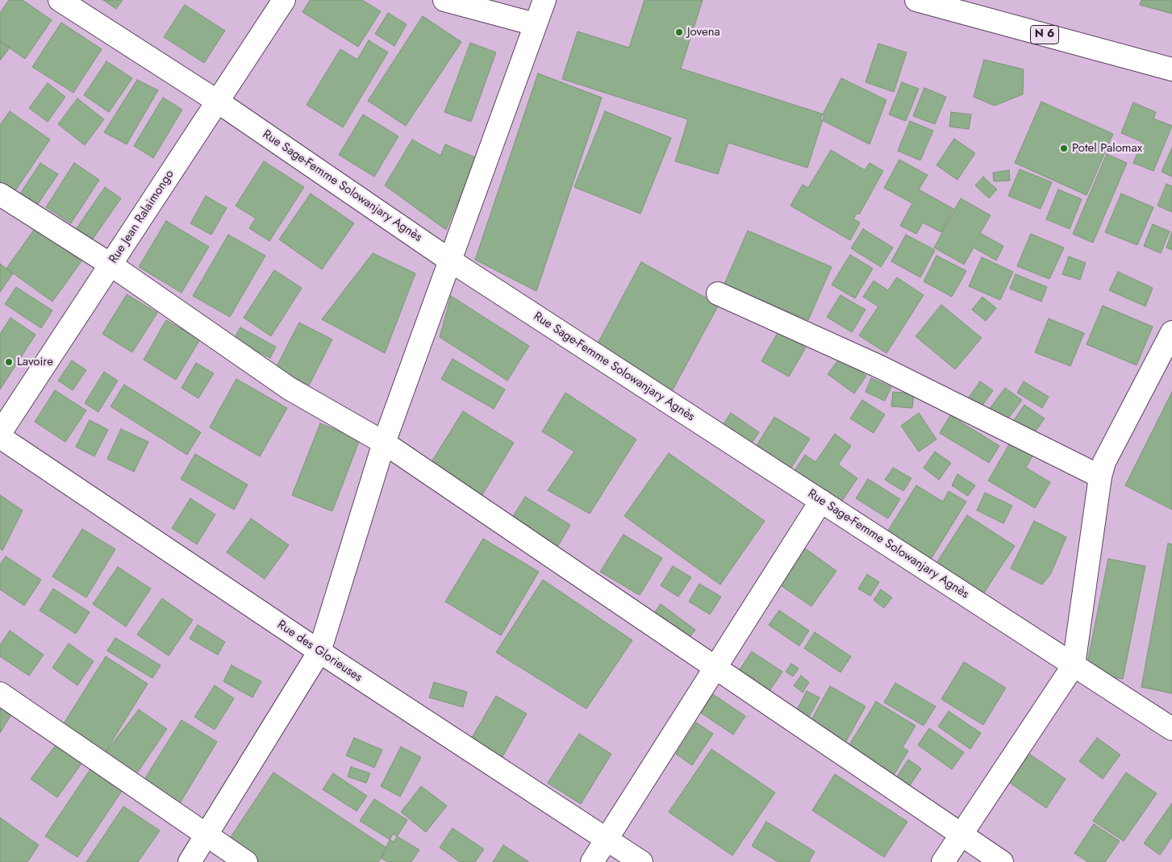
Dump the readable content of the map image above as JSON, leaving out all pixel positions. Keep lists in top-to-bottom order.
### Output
{
  "streets": {
    "street": [
      "N 6",
      "Rue Sage-Femme Solowanjary Agnès",
      "Rue Jean Ralaimongo",
      "Rue des Glorieuses"
    ]
  },
  "crossings": [
    ["Rue Sage-Femme Solowanjary Agnès", "Rue Jean Ralaimongo"]
  ],
  "places": ["Jovena", "Potel Palomax", "Lavoire"]
}
